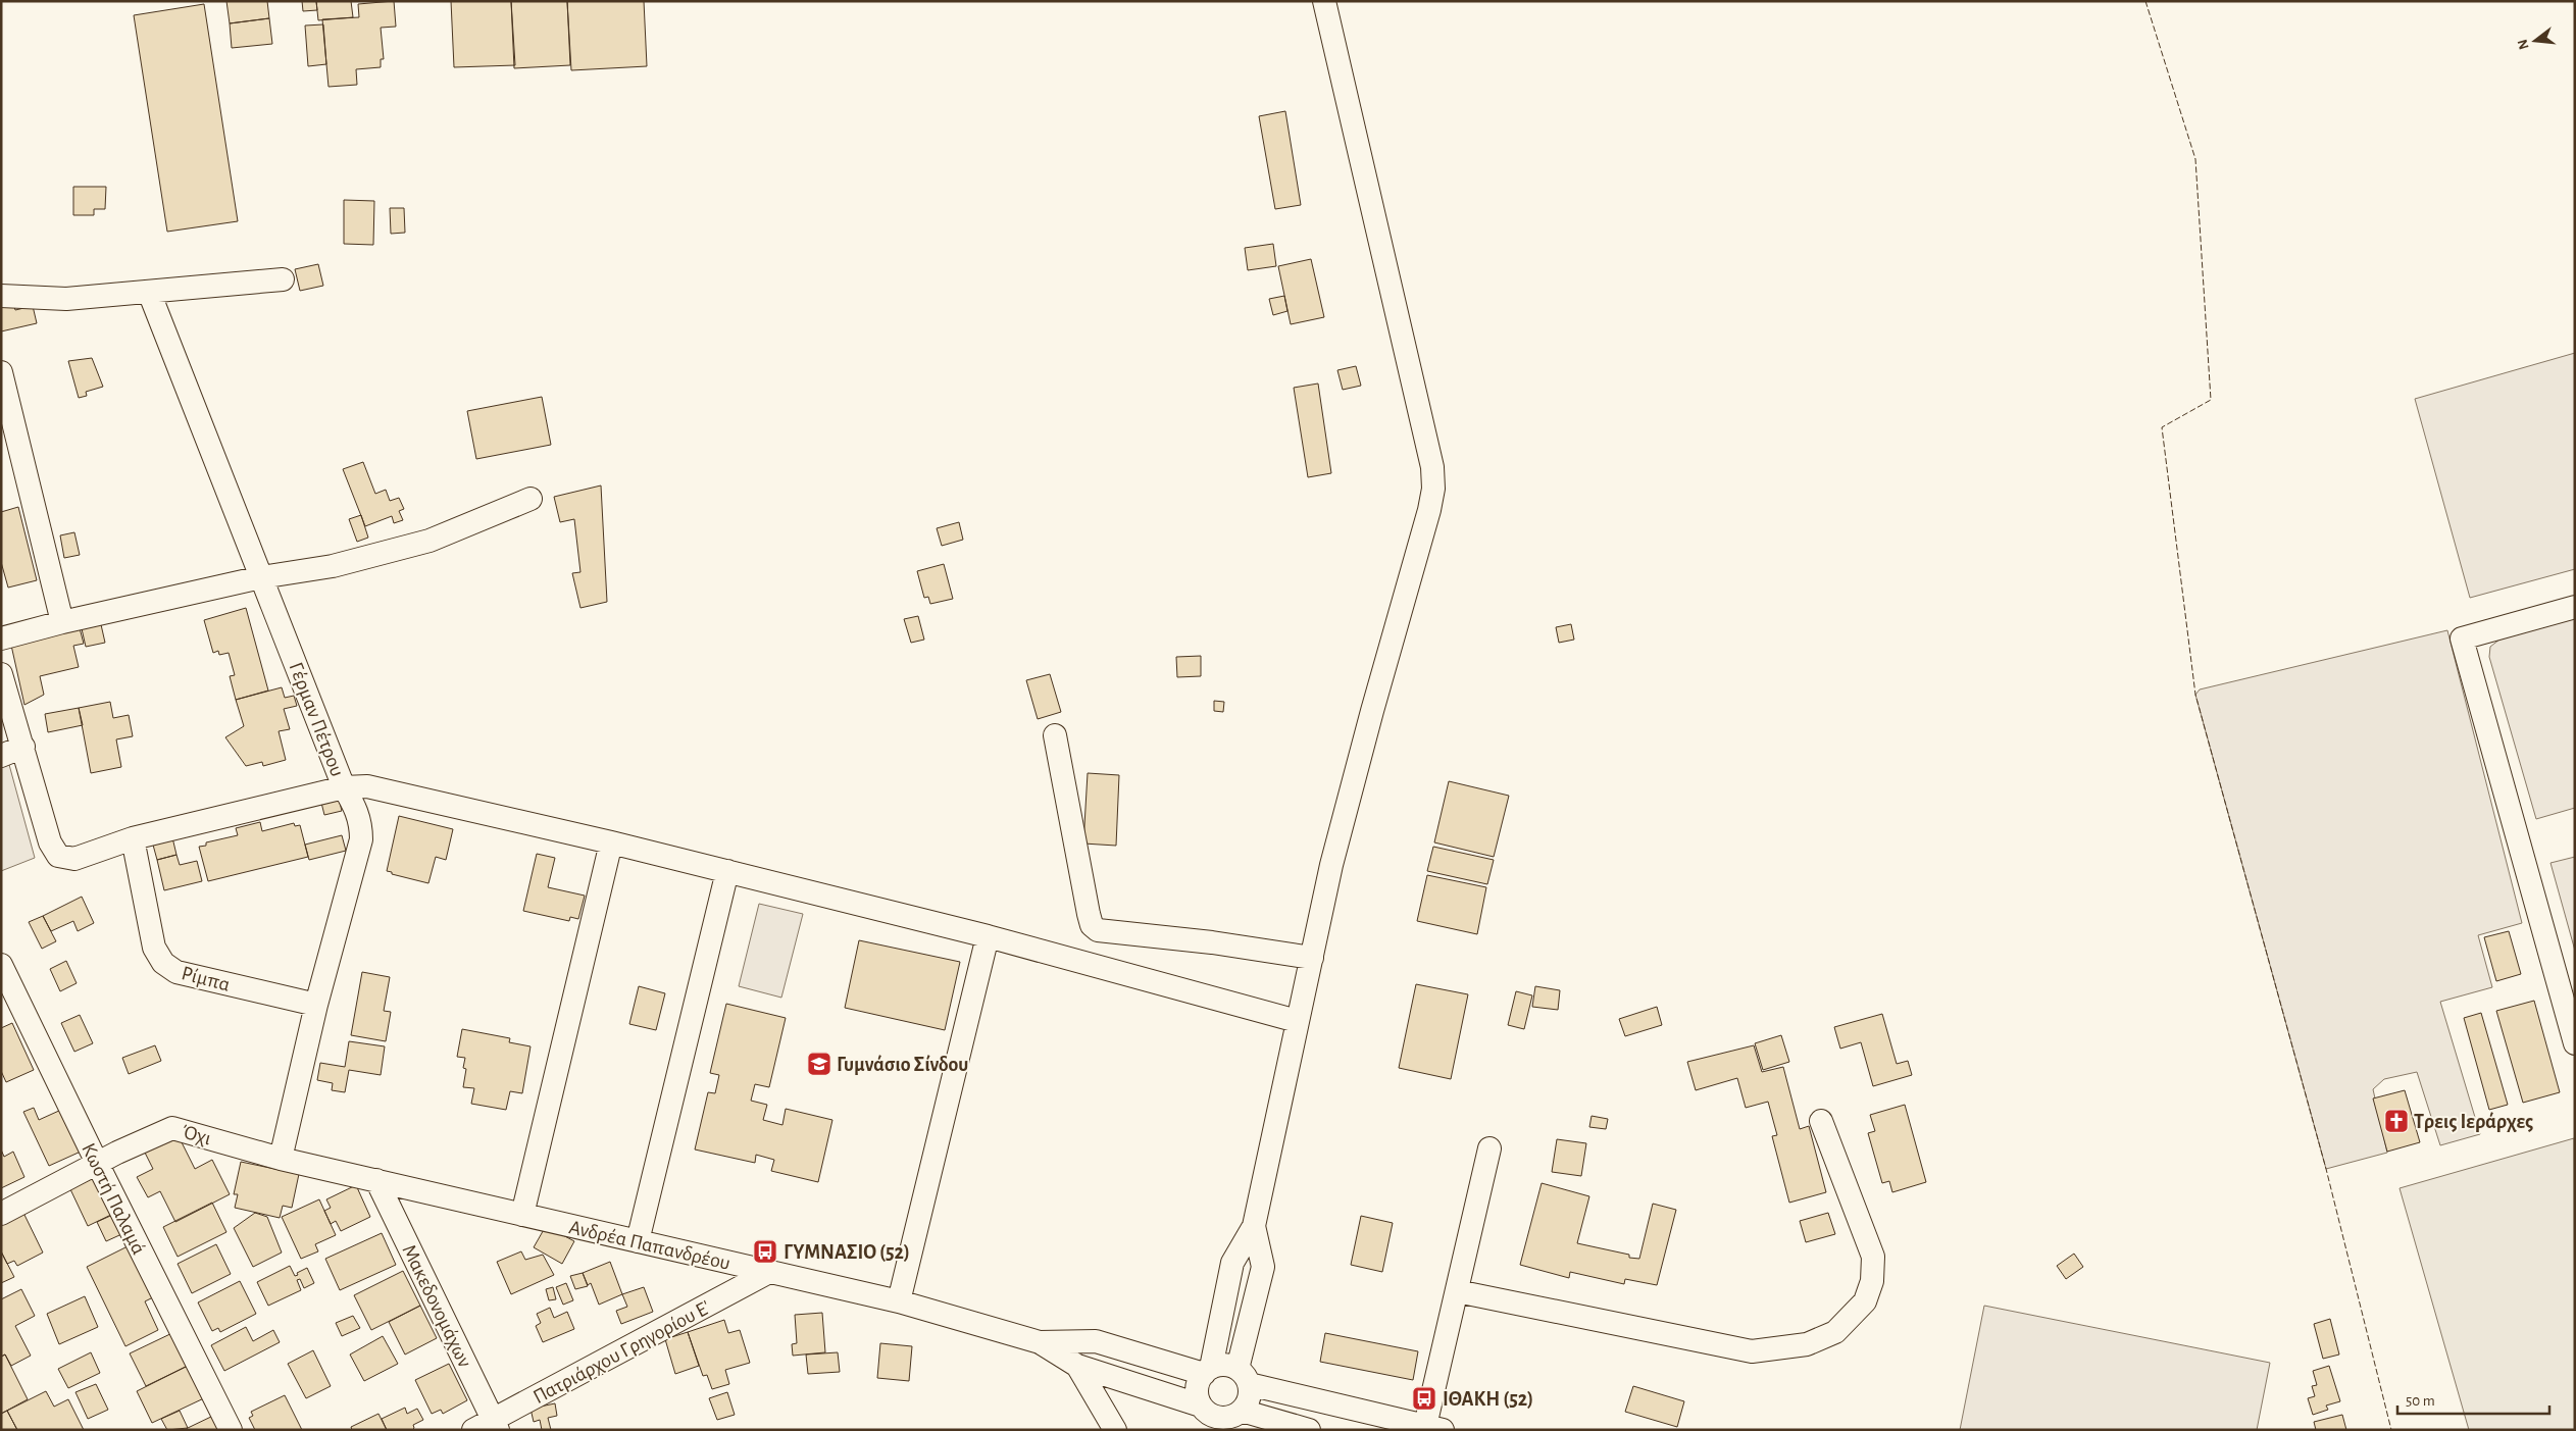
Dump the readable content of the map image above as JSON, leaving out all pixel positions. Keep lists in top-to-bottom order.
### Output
{
  "streets": {
    "street": [
      "Γέρμαν Πέτρου",
      "Ρίμπα",
      "Όχι",
      "Κωστή Παλαμά",
      "Ανδρέα Παπανδρέου",
      "Μακεδονομάχων",
      "Πατριάρχου Γρηγορίου Ε'"
    ]
  },
  "crossings": [
    ["Γέρμαν Πέτρου", "Ρίμπα"],
    ["Γέρμαν Πέτρου", "Όχι"],
    ["Όχι", "Κωστή Παλαμά"],
    ["Όχι", "Ανδρέα Παπανδρέου"],
    ["Όχι", "Μακεδονομάχων"],
    ["Ανδρέα Παπανδρέου", "Μακεδονομάχων"],
    ["Ανδρέα Παπανδρέου", "Πατριάρχου Γρηγορίου Ε'"],
    ["Μακεδονομάχων", "Πατριάρχου Γρηγορίου Ε'"]
  ],
  "places": {
    "school or university": ["Γυμνάσιο Σίνδου"],
    "church": ["Τρεις Ιεράρχες"],
    "bus stop": ["ΓΥΜΝΑΣΙΟ (52)", "ΙΘΑΚΗ (52)"]
  },
  "scale_bar": "50 m",
  "north": "left"
}
